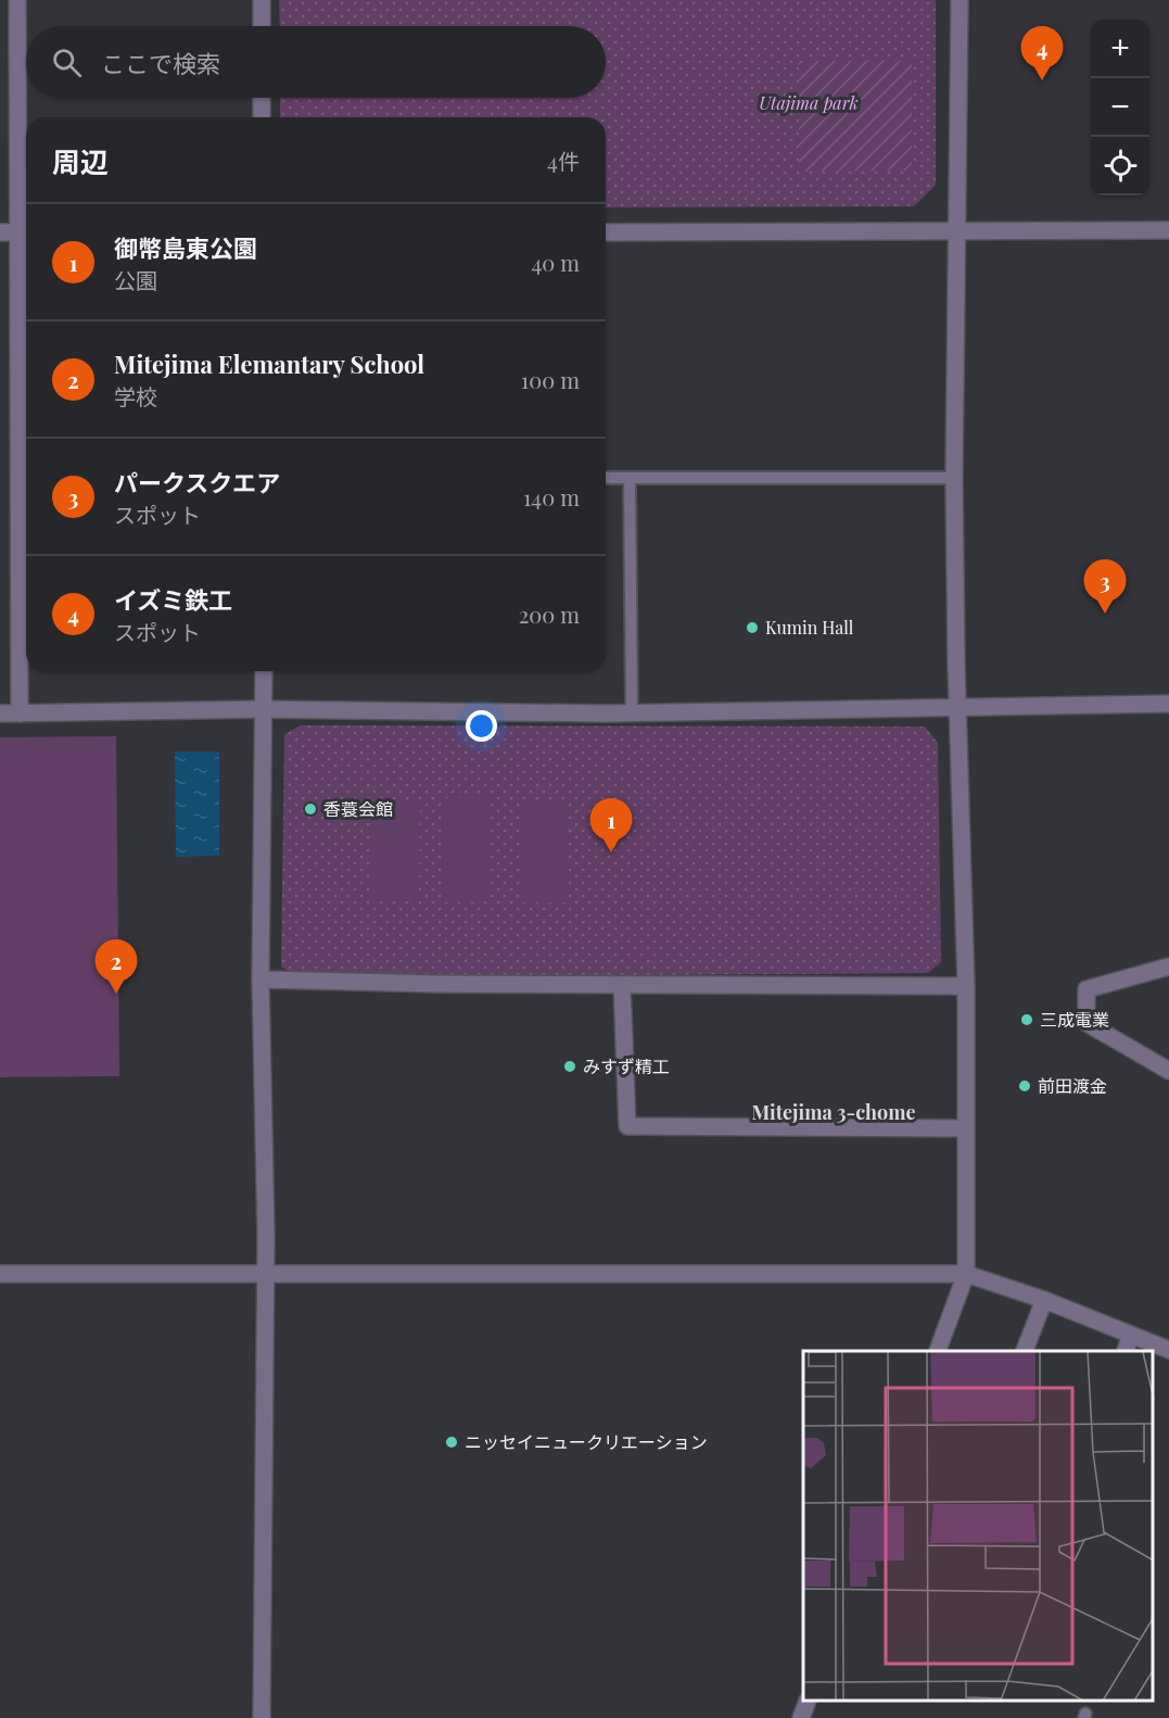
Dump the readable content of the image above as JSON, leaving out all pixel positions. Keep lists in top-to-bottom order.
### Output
{
  "districts": ["Mitejima 3-chome"],
  "parks": ["Utajima park"],
  "places": [
    "Kumin Hall",
    "香蓑会館",
    "三成電業",
    "みすず精工",
    "前田渡金",
    "ニッセイニュークリエーション"
  ],
  "page": {
    "map_buttons": ["+", "−"],
    "pins": [
      "4",
      "3",
      "1",
      "2"
    ],
    "search": "ここで検索",
    "heading": ["周辺", "4件"],
    "list": [
      {
        "mark": "1",
        "name": "御幣島東公園",
        "note": "公園",
        "value": "40 m"
      },
      {
        "mark": "2",
        "name": "Mitejima Elemantary School",
        "note": "学校",
        "value": "100 m"
      },
      {
        "mark": "3",
        "name": "パークスクエア",
        "note": "スポット",
        "value": "140 m"
      },
      {
        "mark": "4",
        "name": "イズミ鉄工",
        "note": "スポット",
        "value": "200 m"
      }
    ]
  }
}
